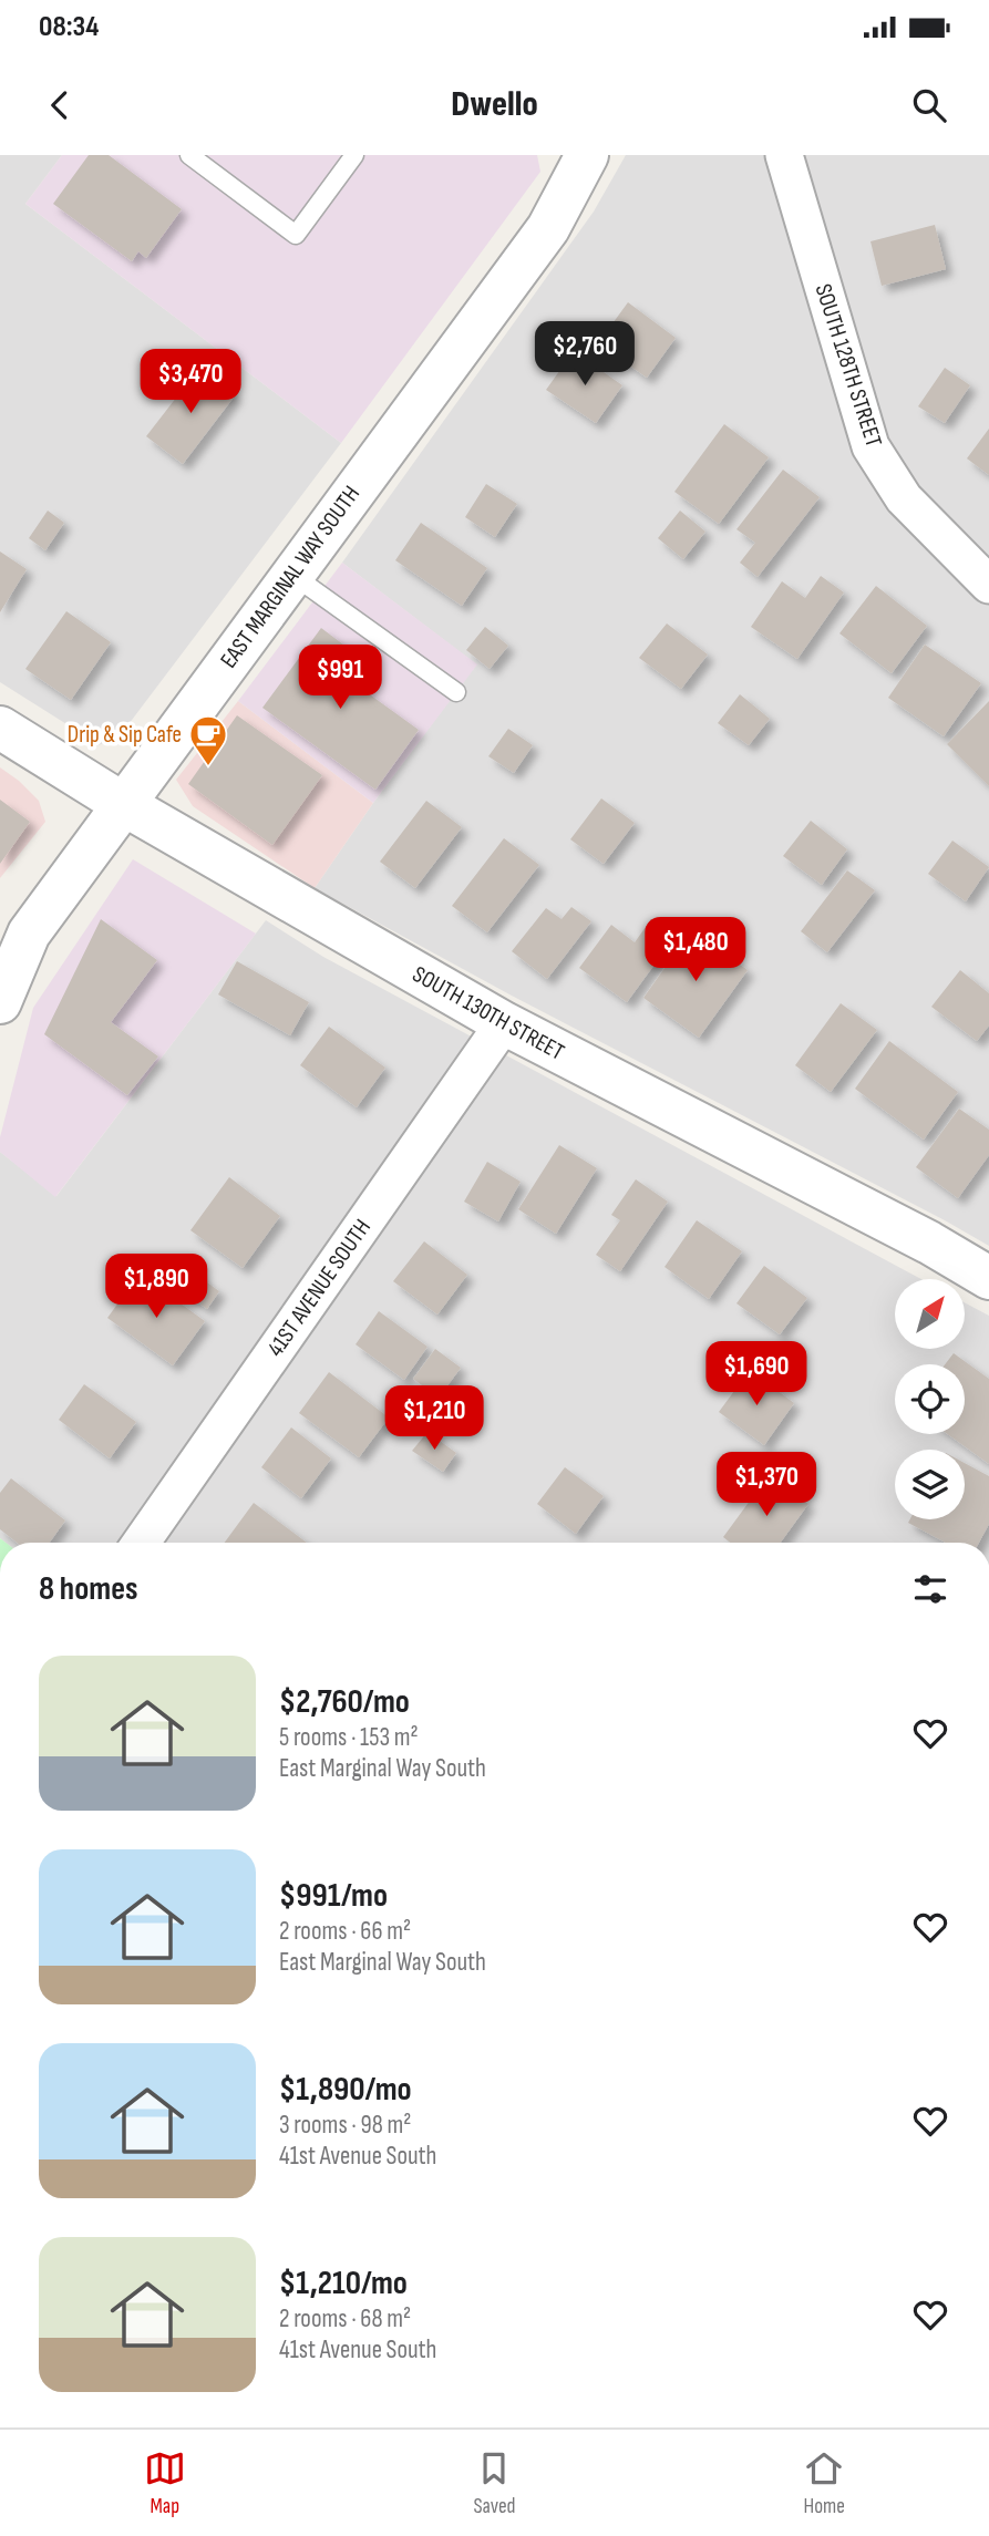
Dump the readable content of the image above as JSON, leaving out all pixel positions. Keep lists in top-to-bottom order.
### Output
{
  "streets": {
    "street": [
      "SOUTH 128TH STREET",
      "EAST MARGINAL WAY SOUTH",
      "SOUTH 130TH STREET",
      "41ST AVENUE SOUTH"
    ]
  },
  "crossings": [
    ["EAST MARGINAL WAY SOUTH", "SOUTH 130TH STREET"],
    ["SOUTH 130TH STREET", "41ST AVENUE SOUTH"]
  ],
  "places": {
    "cafe": ["Drip & Sip Cafe"]
  },
  "north": "top right",
  "page": {
    "status": "08:34",
    "header": "Dwello",
    "price": [
      "$2,760",
      "$3,470",
      "$991",
      "$1,480",
      "$1,890",
      "$1,690",
      "$1,210",
      "$1,370"
    ],
    "heading": "8 homes",
    "list": [
      {
        "name": "$2,760/mo",
        "note": "5 rooms · 153 m² · East Marginal Way South"
      },
      {
        "name": "$991/mo",
        "note": "2 rooms · 66 m² · East Marginal Way South"
      },
      {
        "name": "$1,890/mo",
        "note": "3 rooms · 98 m² · 41st Avenue South"
      },
      {
        "name": "$1,210/mo",
        "note": "2 rooms · 68 m² · 41st Avenue South"
      }
    ],
    "tabs": ["Map", "Saved", "Home"]
  }
}
